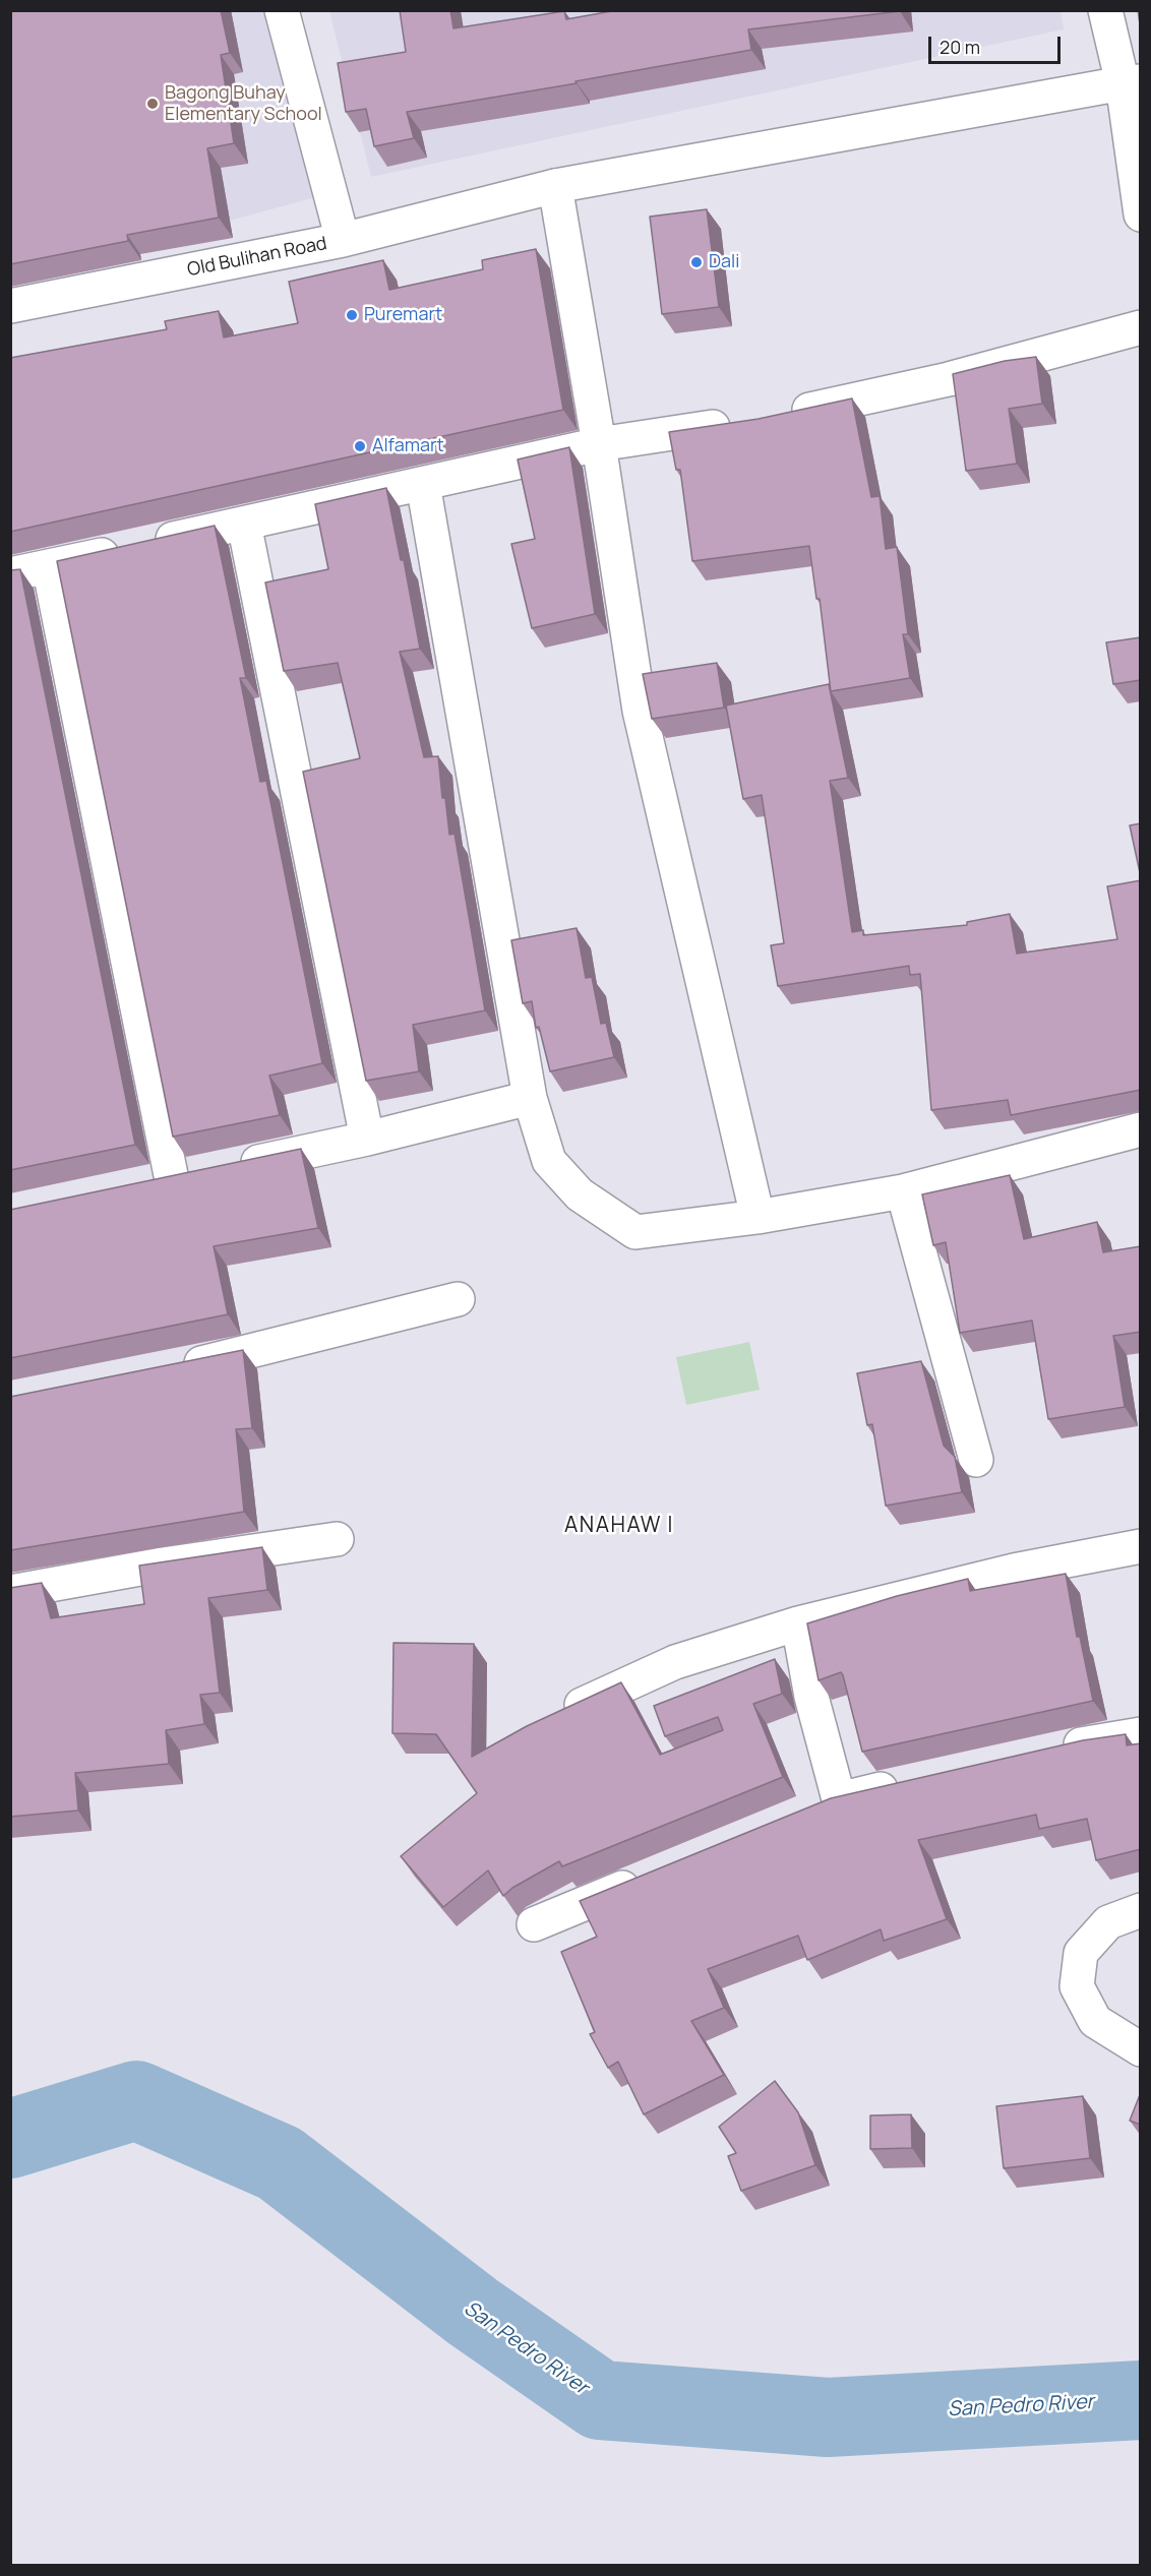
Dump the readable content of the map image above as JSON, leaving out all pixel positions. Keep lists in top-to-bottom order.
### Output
{
  "streets": {
    "street": ["Old Bulihan Road"]
  },
  "districts": ["ANAHAW I"],
  "water": ["San Pedro River"],
  "places": [
    "Bagong Buhay Elementary School",
    "Dali",
    "Puremart",
    "Alfamart"
  ],
  "scale_bar": "20 m"
}
